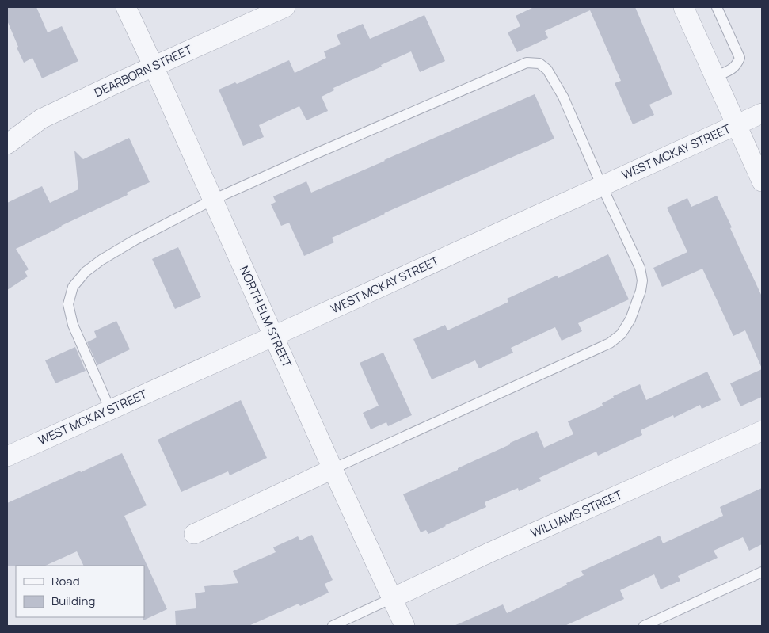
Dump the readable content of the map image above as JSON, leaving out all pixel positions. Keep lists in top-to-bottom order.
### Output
{
  "streets": {
    "street": [
      "DEARBORN STREET",
      "WEST MCKAY STREET",
      "NORTH ELM STREET",
      "WILLIAMS STREET"
    ]
  },
  "crossings": [
    ["DEARBORN STREET", "NORTH ELM STREET"],
    ["WEST MCKAY STREET", "NORTH ELM STREET"],
    ["NORTH ELM STREET", "WILLIAMS STREET"]
  ],
  "legend": ["Road", "Building"]
}
